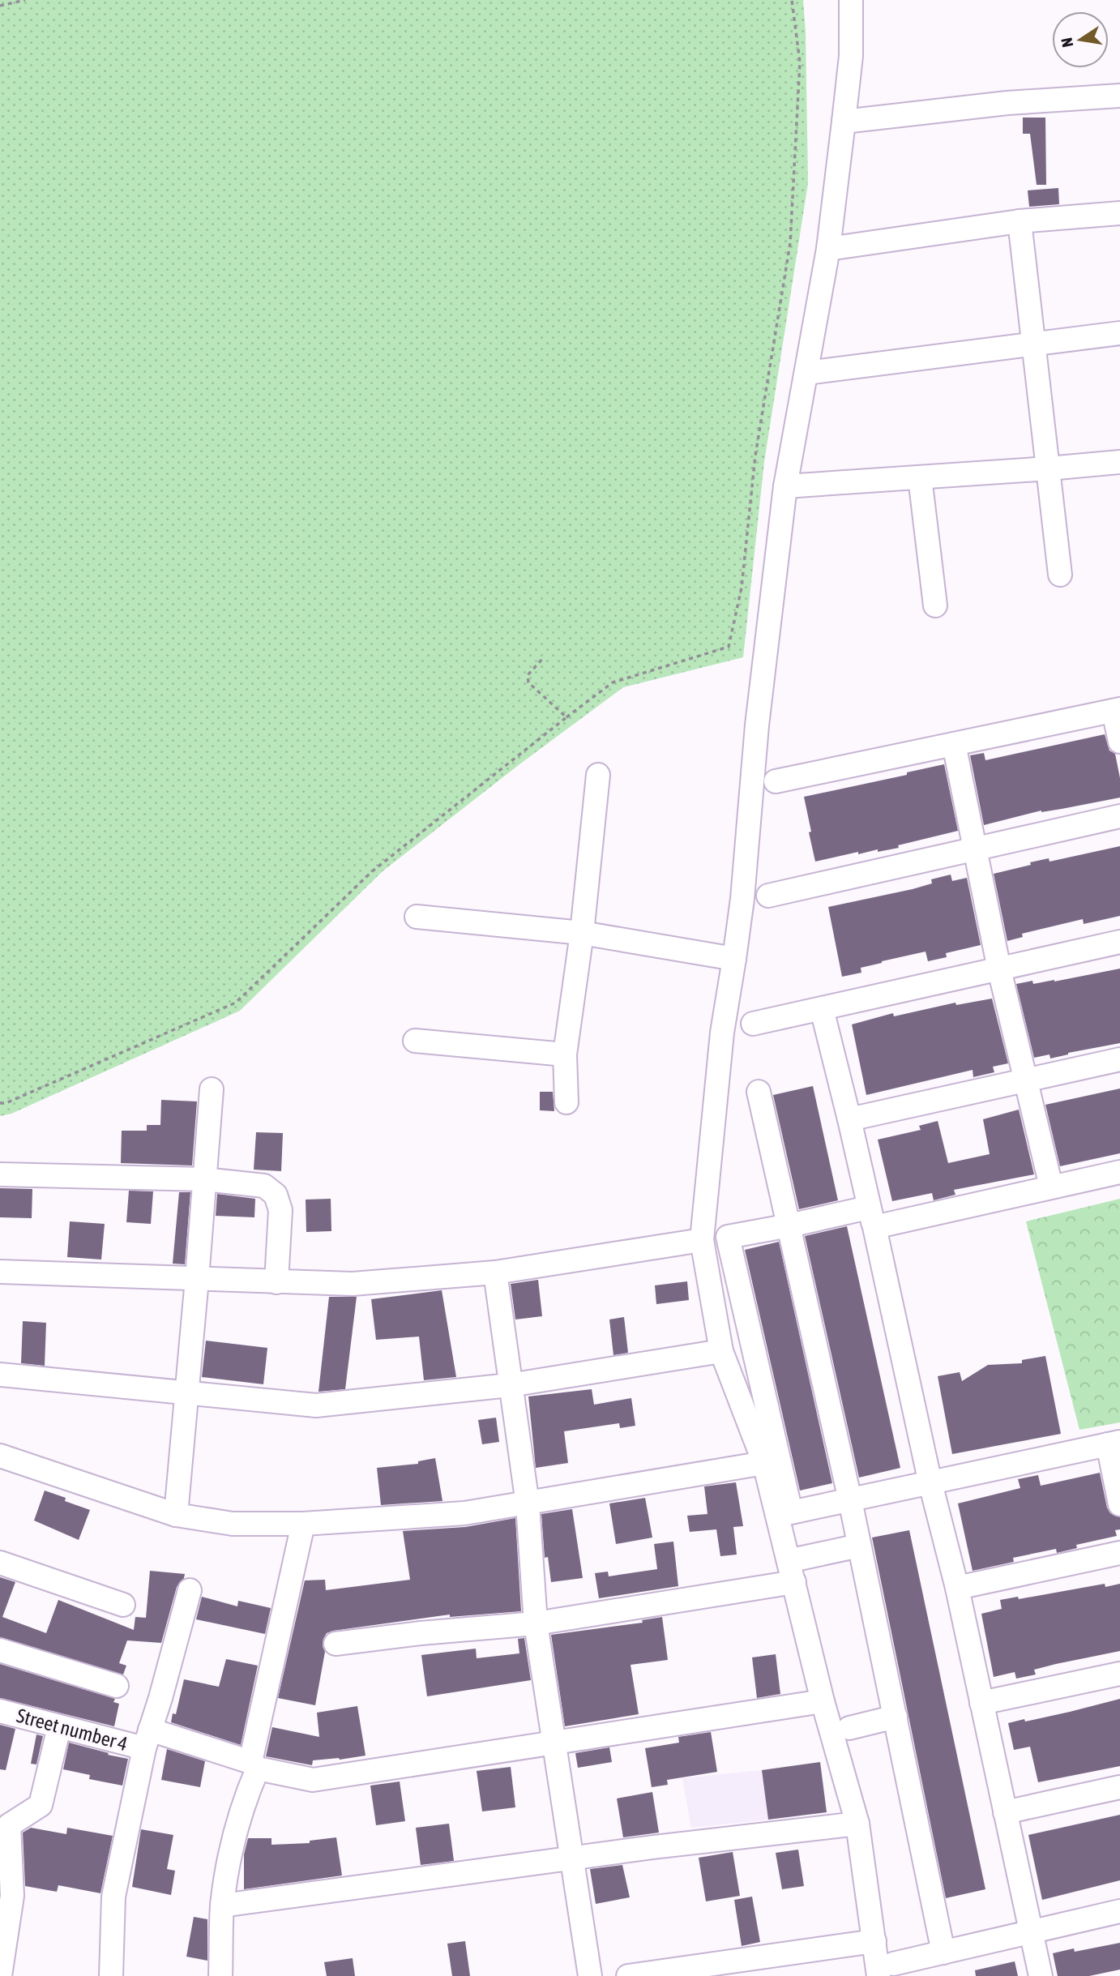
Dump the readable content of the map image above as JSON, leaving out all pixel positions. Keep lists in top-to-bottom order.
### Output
{
  "streets": {
    "street": ["Street number 4"]
  },
  "north": "left"
}
